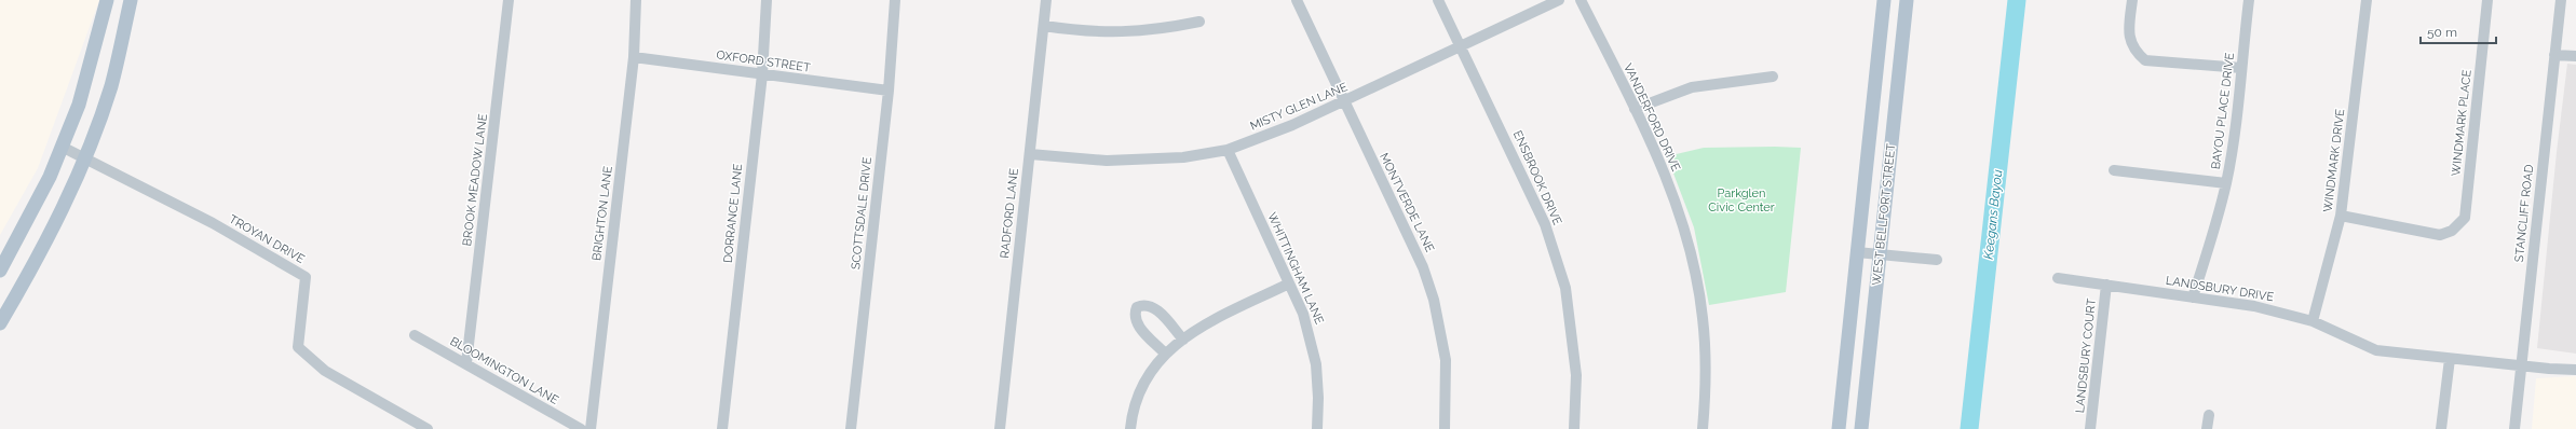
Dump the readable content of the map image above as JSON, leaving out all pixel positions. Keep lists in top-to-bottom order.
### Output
{
  "streets": {
    "main road": ["WEST BELLFORT STREET"],
    "street": [
      "OXFORD STREET",
      "MISTY GLEN LANE",
      "BAYOU PLACE DRIVE",
      "VANDERFORD DRIVE",
      "WINDMARK PLACE",
      "WINDMARK DRIVE",
      "ENSBROOK DRIVE",
      "BROOK MEADOW LANE",
      "MONTVERDE LANE",
      "BRIGHTON LANE",
      "DORRANCE LANE",
      "SCOTTSDALE DRIVE",
      "RADFORD LANE",
      "STANCLIFF ROAD",
      "TROYAN DRIVE",
      "WHITTINGHAM LANE",
      "LANDSBURY DRIVE",
      "LANDSBURY COURT",
      "BLOOMINGTON LANE"
    ]
  },
  "crossings": [
    ["OXFORD STREET", "BRIGHTON LANE"],
    ["OXFORD STREET", "DORRANCE LANE"],
    ["OXFORD STREET", "SCOTTSDALE DRIVE"],
    ["MISTY GLEN LANE", "ENSBROOK DRIVE"],
    ["MISTY GLEN LANE", "MONTVERDE LANE"],
    ["MISTY GLEN LANE", "RADFORD LANE"],
    ["MISTY GLEN LANE", "WHITTINGHAM LANE"],
    ["BAYOU PLACE DRIVE", "LANDSBURY DRIVE"],
    ["WINDMARK PLACE", "WINDMARK DRIVE"],
    ["WINDMARK DRIVE", "LANDSBURY DRIVE"],
    ["BROOK MEADOW LANE", "BLOOMINGTON LANE"],
    ["STANCLIFF ROAD", "LANDSBURY DRIVE"],
    ["LANDSBURY DRIVE", "LANDSBURY COURT"]
  ],
  "water": ["Keegans Bayou"],
  "parks": ["Parkglen Civic Center"],
  "scale_bar": "50 m"
}
